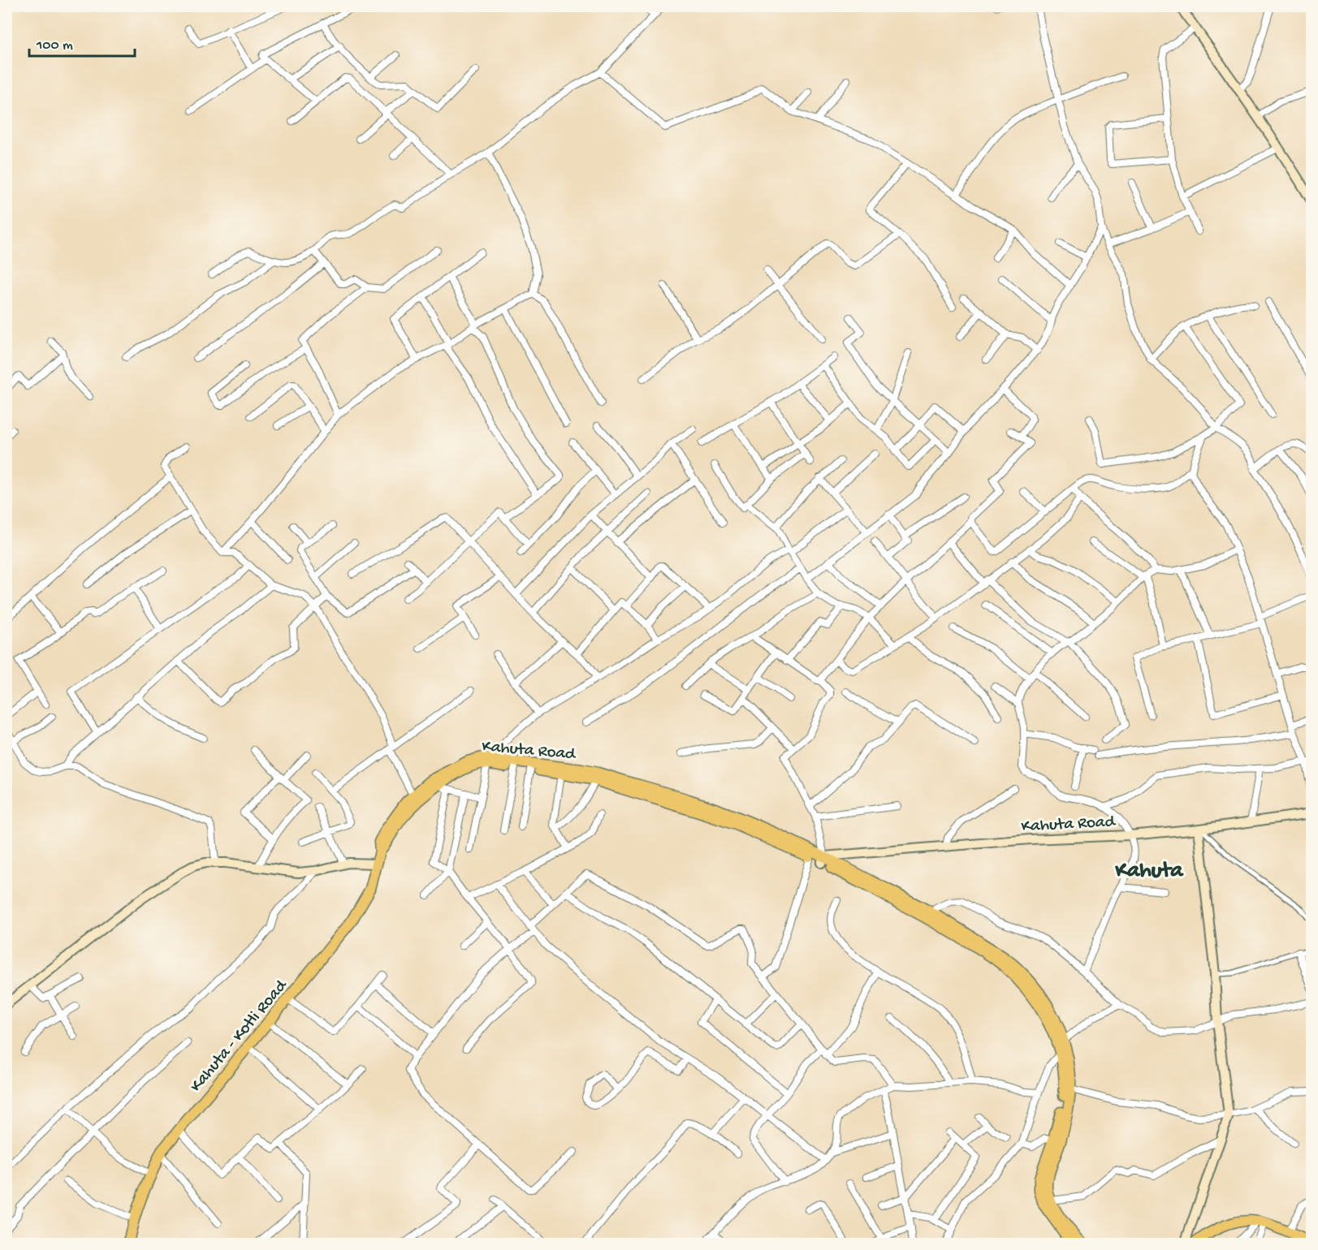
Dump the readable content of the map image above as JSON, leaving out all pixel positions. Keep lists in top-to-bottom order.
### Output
{
  "streets": {
    "main road": ["Kahuta Road", "Kahuta - Kotli Road"]
  },
  "crossings": [
    ["Kahuta Road", "Kahuta - Kotli Road"]
  ],
  "districts": ["Kahuta"],
  "scale_bar": "100 m"
}
